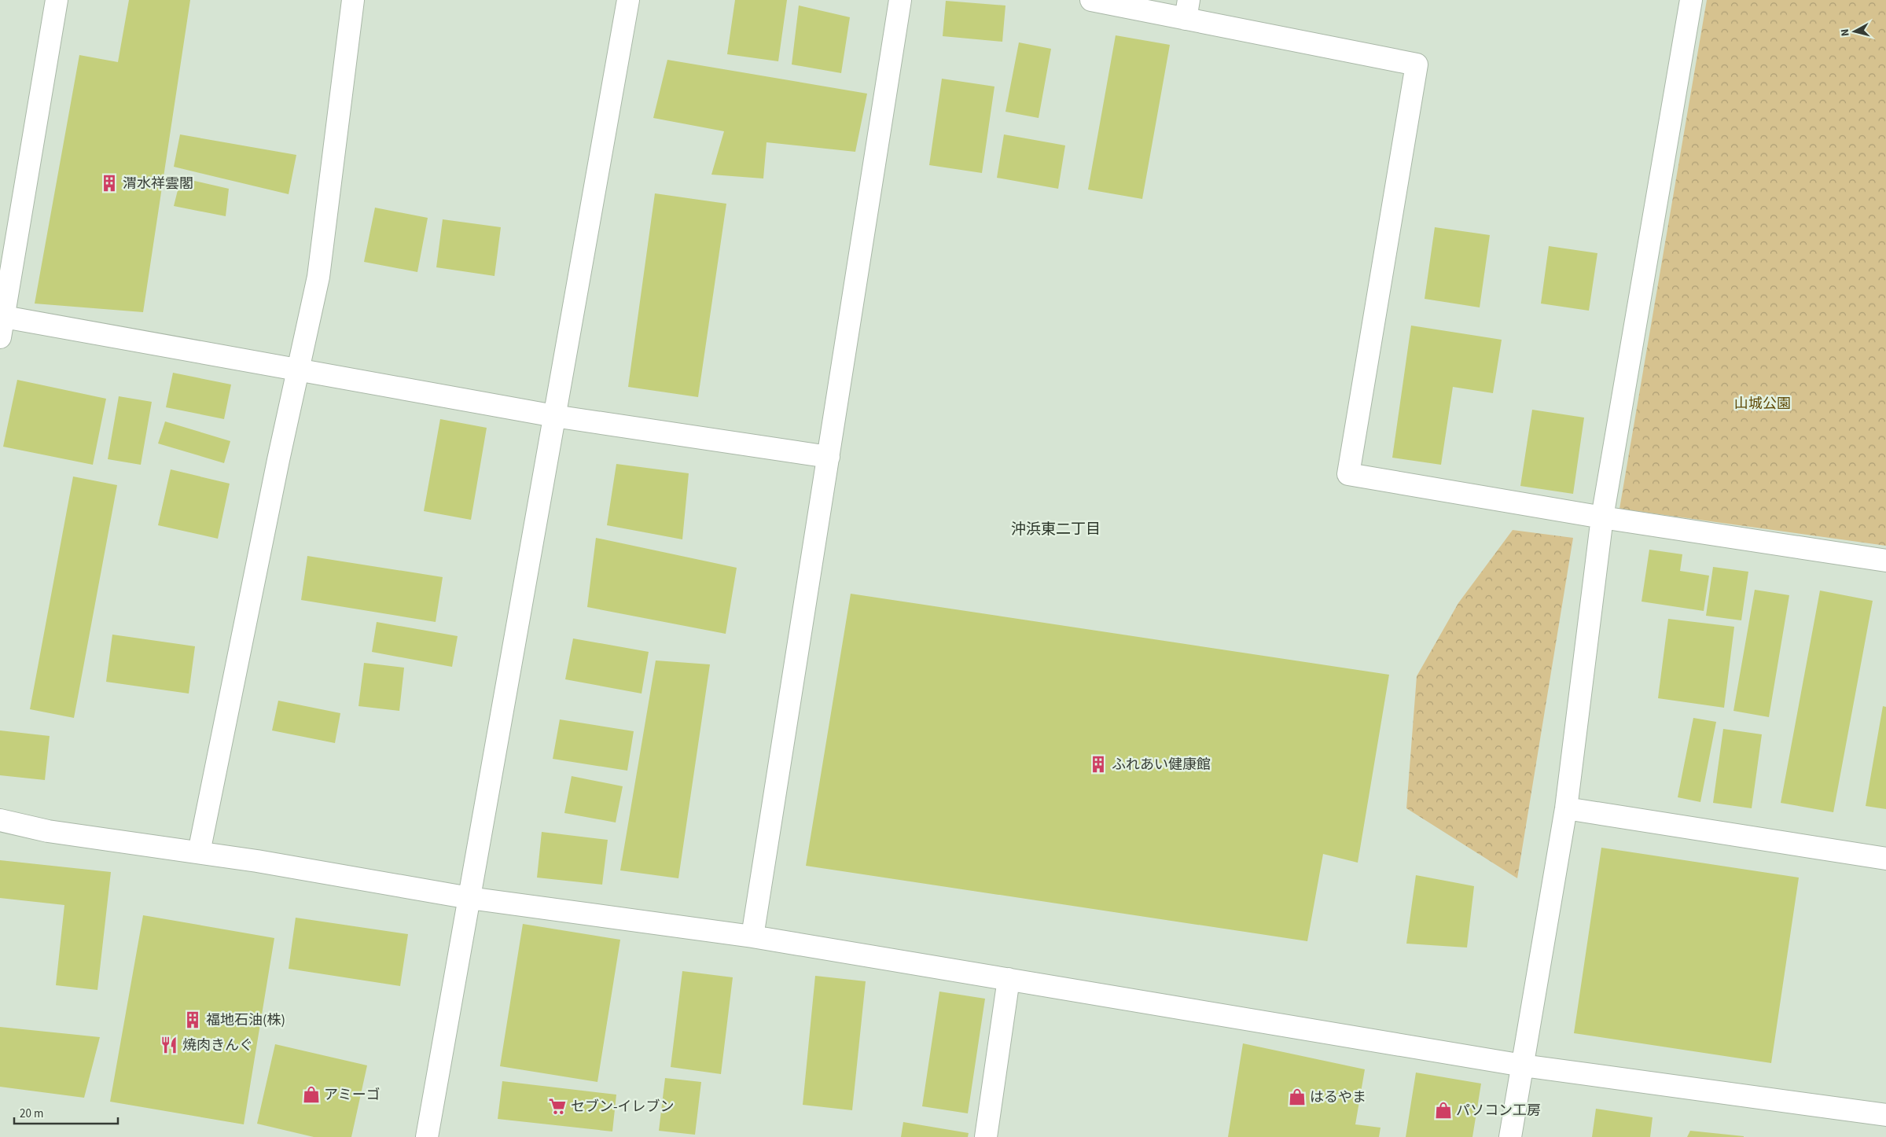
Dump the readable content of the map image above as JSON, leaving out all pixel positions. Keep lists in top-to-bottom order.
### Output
{
  "districts": ["沖浜東二丁目"],
  "parks": ["山城公園"],
  "places": {
    "building": ["渭水祥雲閣", "ふれあい健康館", "福地石油(株)"],
    "restaurant": ["焼肉きんぐ"],
    "shop": ["アミーゴ", "はるやま", "パソコン工房"],
    "supermarket": ["セブン-イレブン"]
  },
  "scale_bar": "20 m",
  "north": "left"
}
